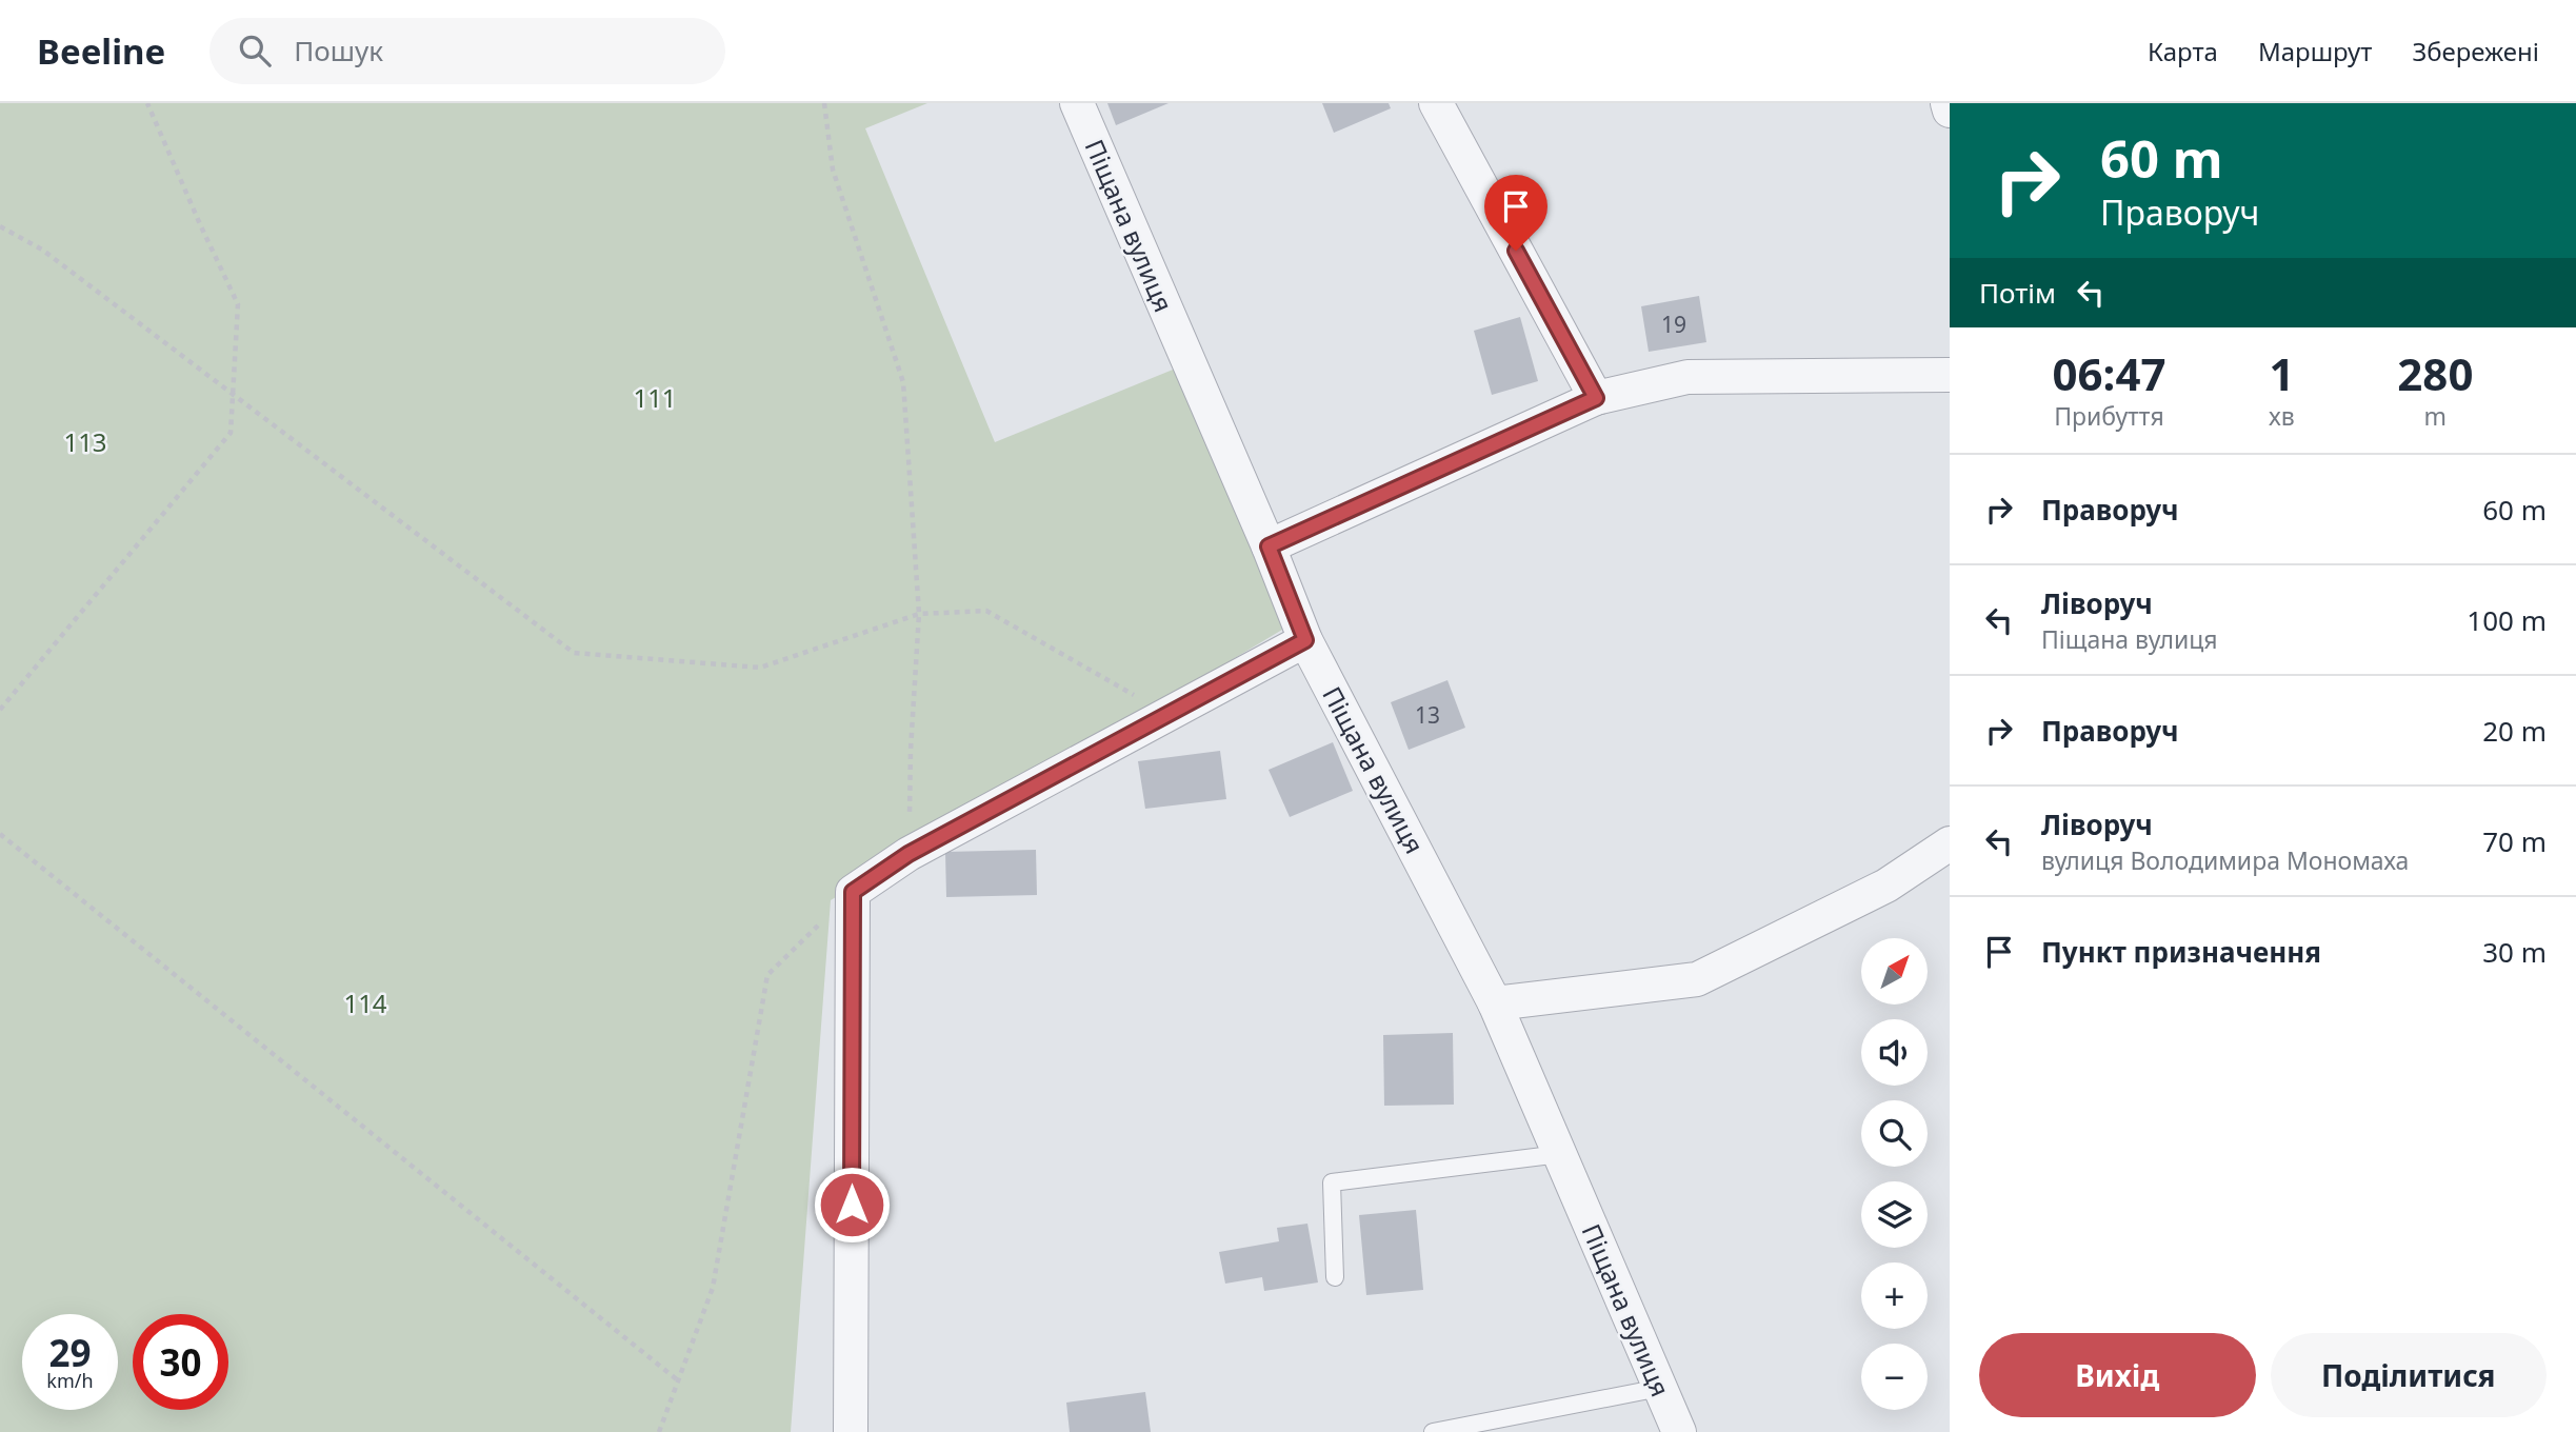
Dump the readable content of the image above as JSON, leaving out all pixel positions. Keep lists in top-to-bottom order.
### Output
{
  "streets": {
    "street": ["Піщана вулиця"]
  },
  "parks": ["111", "113", "114"],
  "house_numbers": ["19", "13"],
  "north": "top right",
  "page": {
    "header": "Beeline",
    "search": "Пошук",
    "nav": ["Карта", "Маршрут", "Збережені"],
    "turn": ["60 m", "Праворуч"],
    "then": "Потім",
    "eta": [
      "06:47",
      "Прибуття",
      "1",
      "хв",
      "280",
      "m"
    ],
    "list": [
      {
        "name": "Праворуч",
        "value": "60 m"
      },
      {
        "name": "Ліворуч",
        "note": "Піщана вулиця",
        "value": "100 m"
      },
      {
        "name": "Праворуч",
        "value": "20 m"
      },
      {
        "name": "Ліворуч",
        "note": "вулиця Володимира Мономаха",
        "value": "70 m"
      },
      {
        "name": "Пункт призначення",
        "value": "30 m"
      }
    ],
    "map_buttons": ["+", "−"],
    "speed": "29 km/h",
    "limit": "30",
    "buttons": ["Вихід", "Поділитися"]
  }
}
